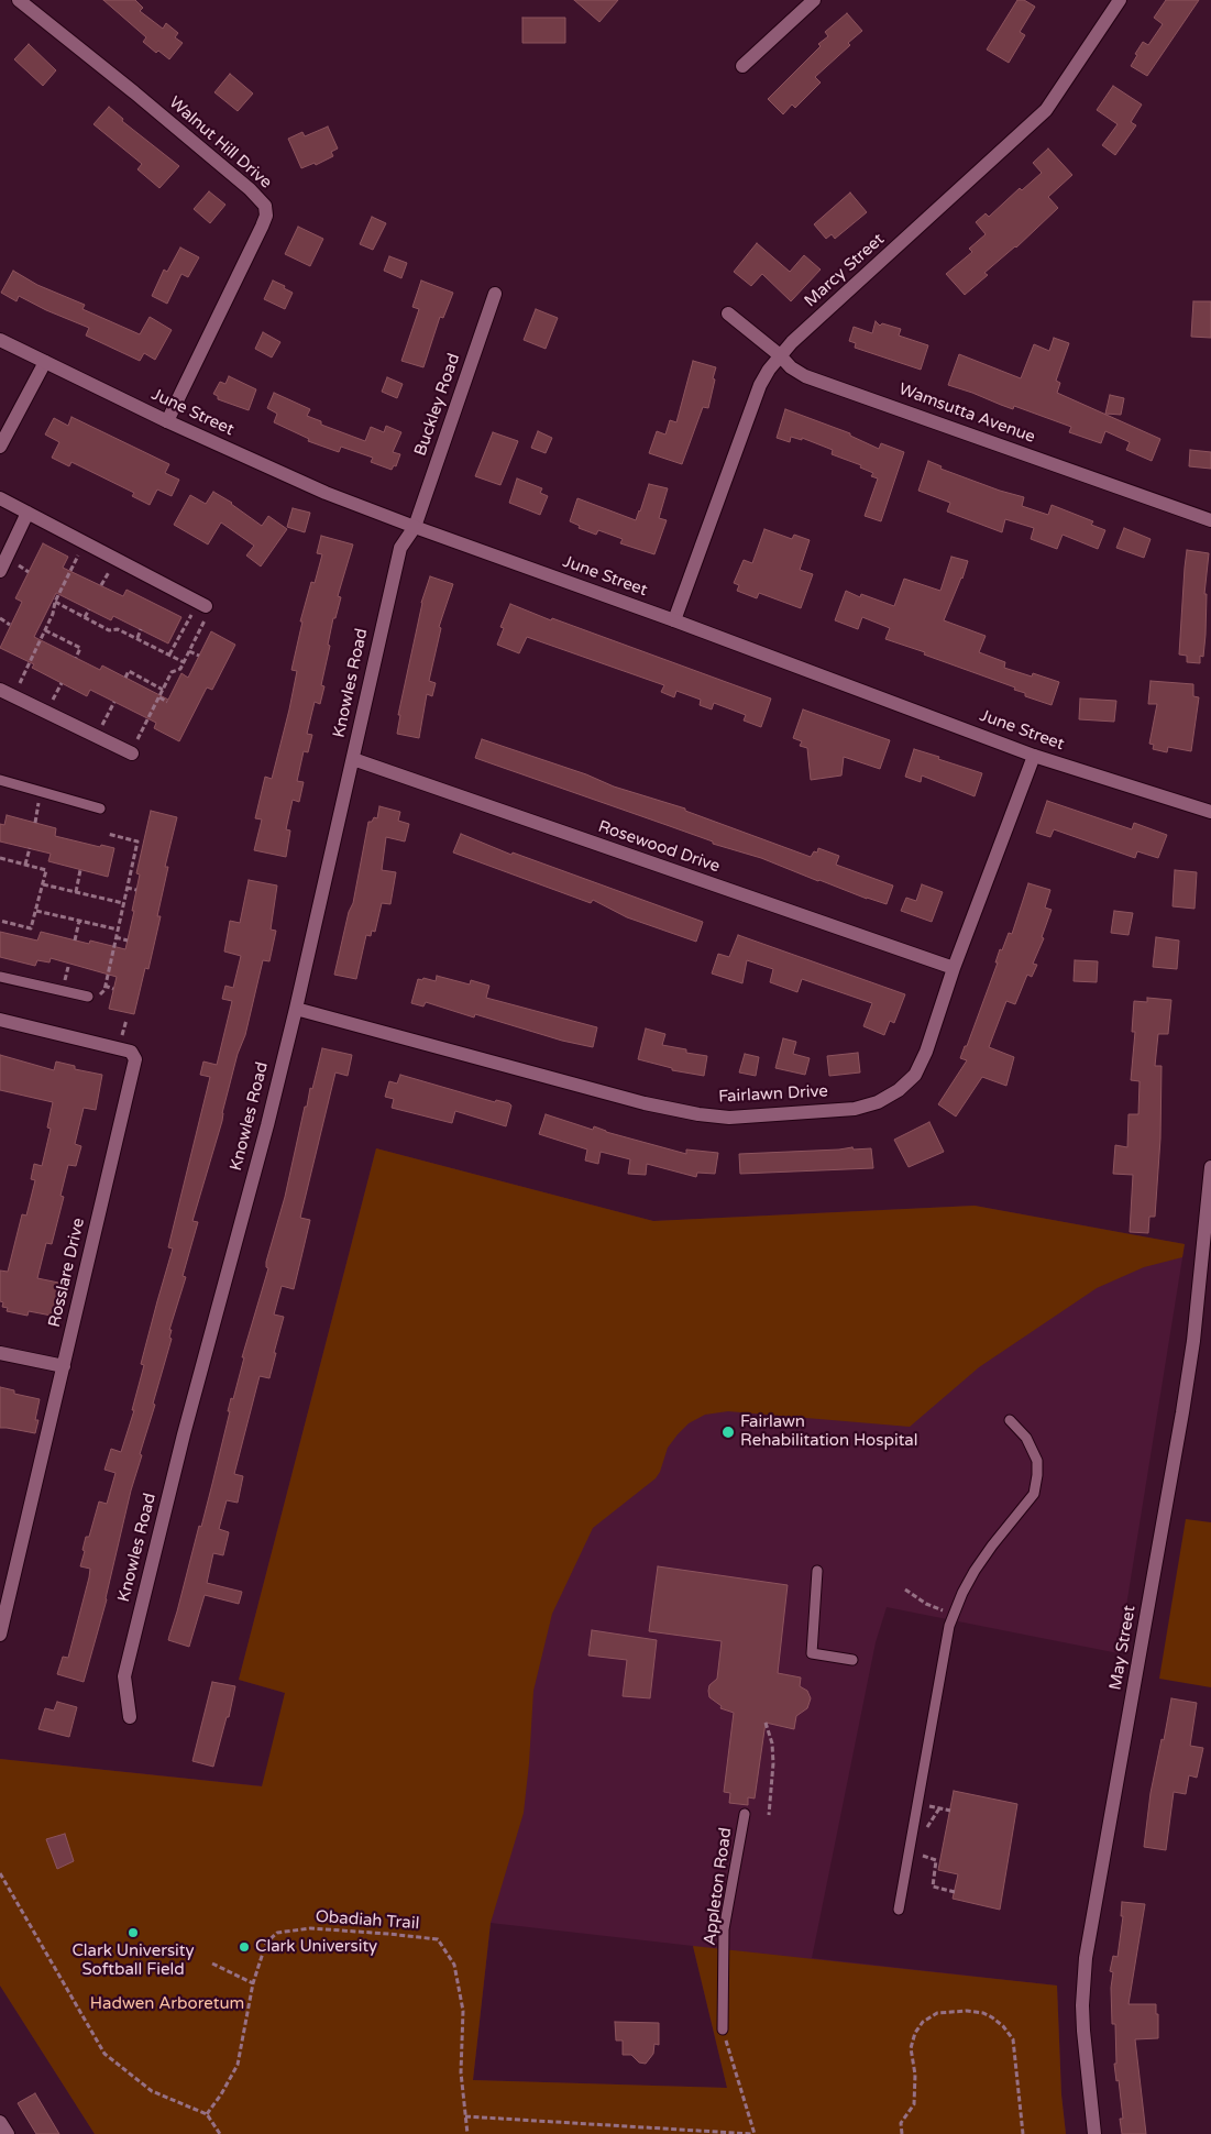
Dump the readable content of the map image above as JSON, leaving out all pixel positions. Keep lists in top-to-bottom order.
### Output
{
  "streets": {
    "street": [
      "Walnut Hill Drive",
      "Marcy Street",
      "Buckley Road",
      "June Street",
      "Wamsutta Avenue",
      "Knowles Road",
      "Rosewood Drive",
      "Fairlawn Drive",
      "Rosslare Drive",
      "May Street"
    ],
    "lane": ["Appleton Road"],
    "path": ["Obadiah Trail"]
  },
  "crossings": [
    ["Walnut Hill Drive", "June Street"],
    ["Marcy Street", "June Street"],
    ["Marcy Street", "Wamsutta Avenue"],
    ["Buckley Road", "June Street"],
    ["Buckley Road", "Knowles Road"],
    ["June Street", "Knowles Road"],
    ["June Street", "Fairlawn Drive"],
    ["Knowles Road", "Rosewood Drive"],
    ["Knowles Road", "Fairlawn Drive"],
    ["Rosewood Drive", "Fairlawn Drive"]
  ],
  "parks": ["Hadwen Arboretum"],
  "places": ["Fairlawn Rehabilitation Hospital", "Clark University Softball Field", "Clark University"]
}
